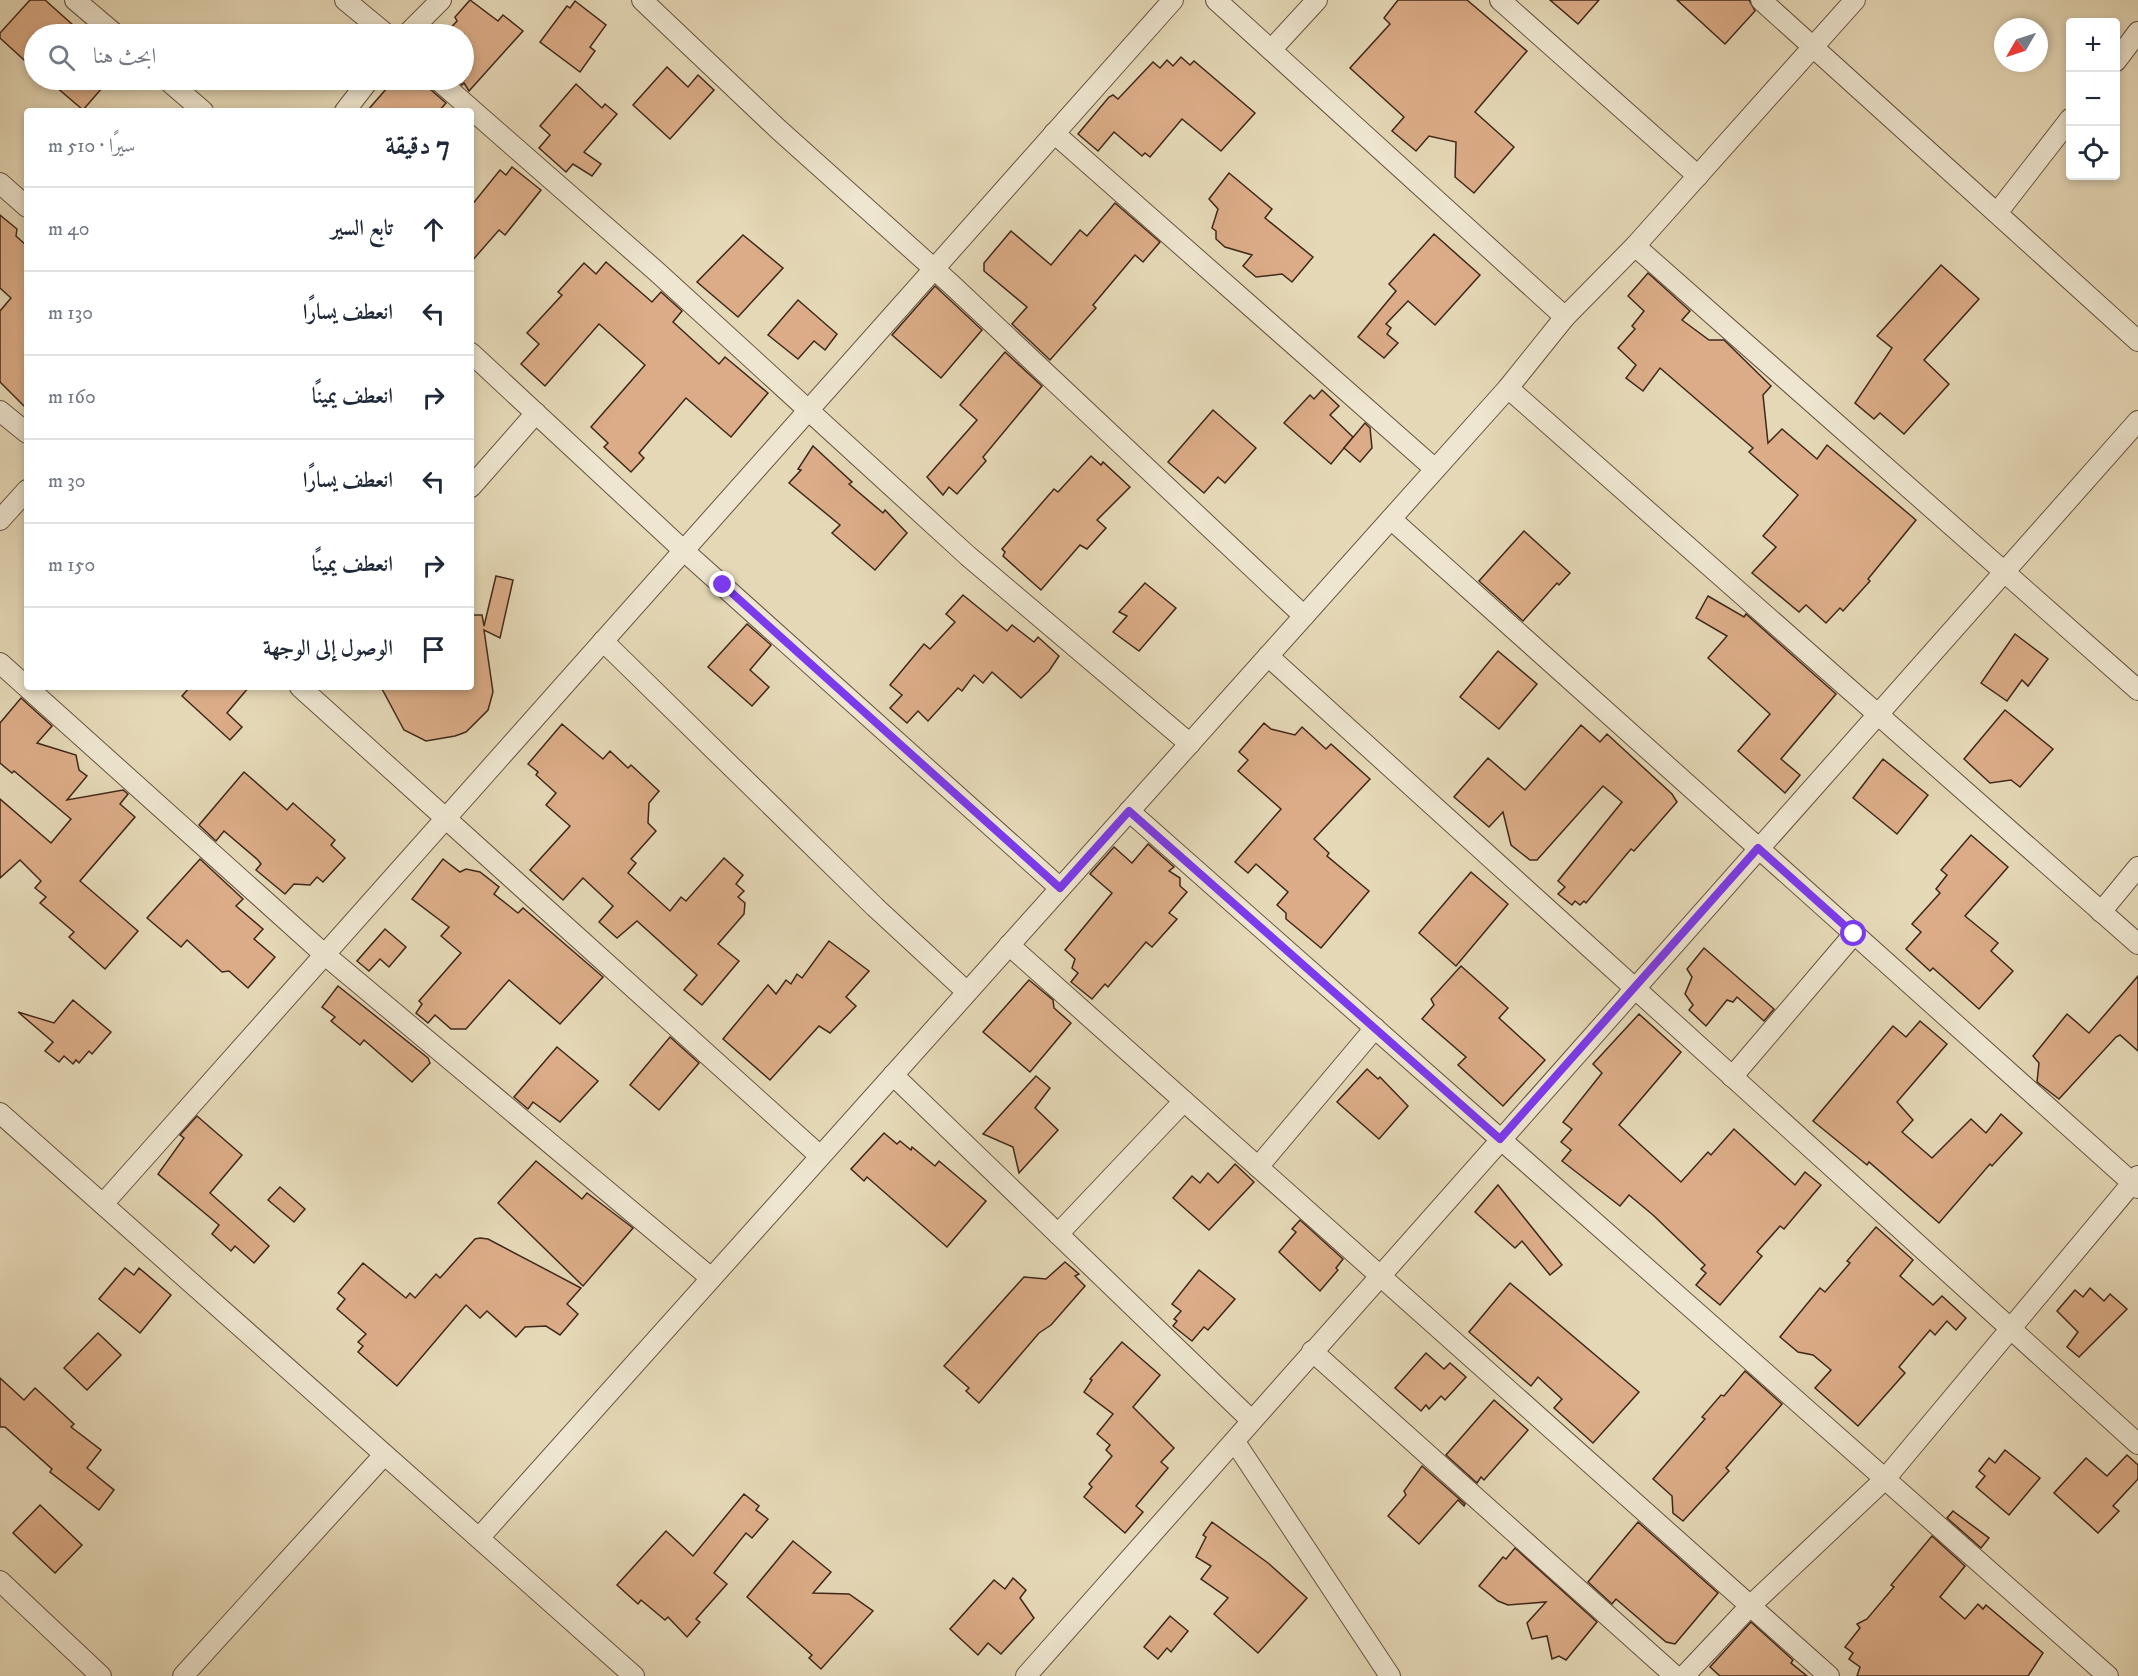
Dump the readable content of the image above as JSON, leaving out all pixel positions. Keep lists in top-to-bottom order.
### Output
{
  "north": "bottom left",
  "page": {
    "map_buttons": ["+", "−"],
    "search": "ابحث هنا",
    "heading": ["7 دقيقة", "سيرًا · 510 m"],
    "list": [
      ["تابع السير", "40 m"],
      ["انعطف يسارًا", "130 m"],
      ["انعطف يمينًا", "160 m"],
      ["انعطف يسارًا", "30 m"],
      ["انعطف يمينًا", "150 m"],
      "الوصول إلى الوجهة"
    ]
  }
}
